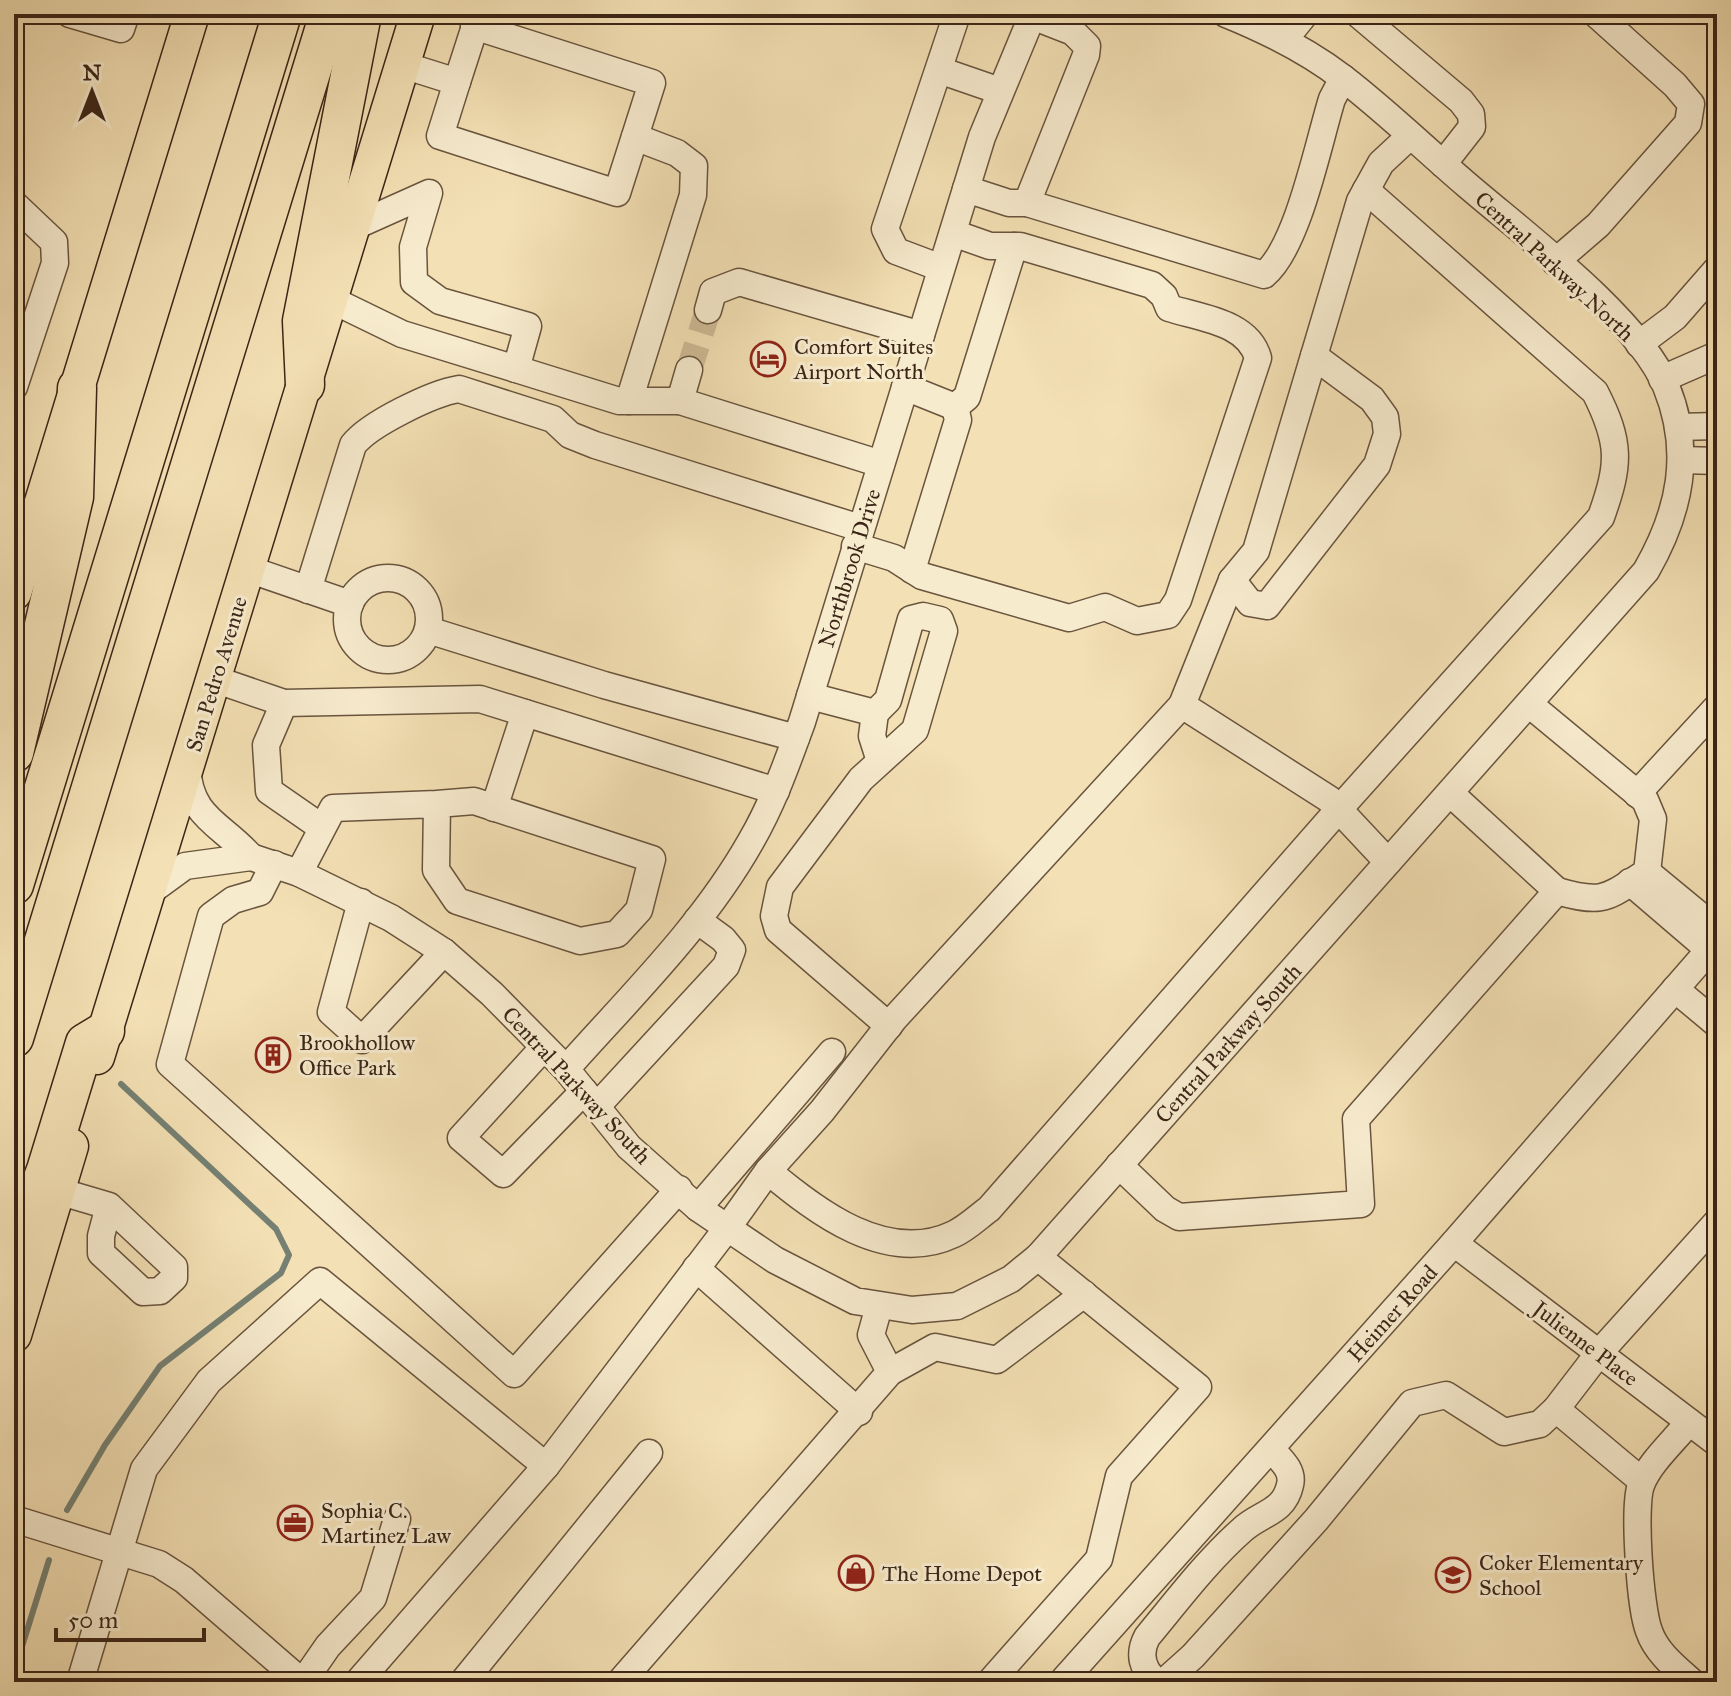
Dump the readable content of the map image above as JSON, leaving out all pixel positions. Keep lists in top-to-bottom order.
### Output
{
  "streets": {
    "main road": ["San Pedro Avenue"],
    "street": [
      "Central Parkway North",
      "Northbrook Drive",
      "Central Parkway South",
      "Heimer Road",
      "Julienne Place"
    ]
  },
  "crossings": [
    ["Central Parkway North", "Central Parkway South"],
    ["Northbrook Drive", "Central Parkway South"],
    ["San Pedro Avenue", "Central Parkway South"],
    ["Heimer Road", "Julienne Place"]
  ],
  "places": {
    "hotel": ["Comfort Suites Airport North"],
    "building": ["Brookhollow Office Park"],
    "office": ["Sophia C. Martinez Law"],
    "shop": ["The Home Depot"],
    "school or university": ["Coker Elementary School"]
  },
  "scale_bar": "50 m",
  "north": "top"
}
